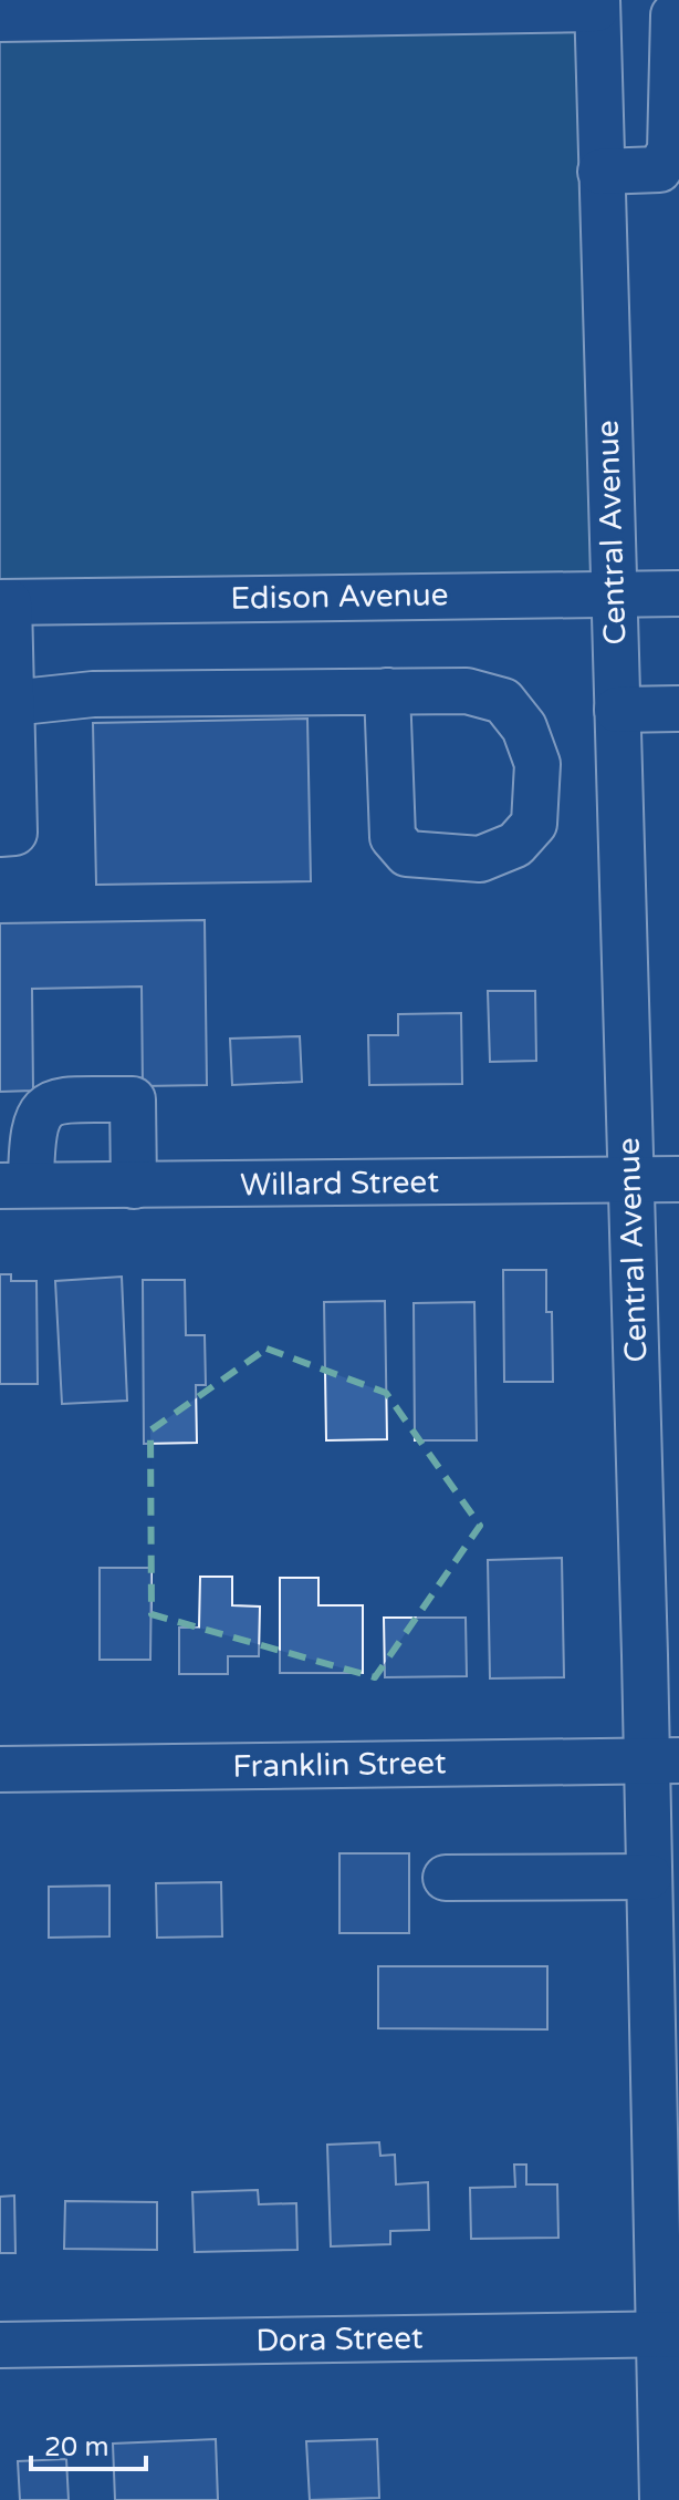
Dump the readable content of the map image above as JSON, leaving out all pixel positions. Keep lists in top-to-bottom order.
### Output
{
  "streets": {
    "street": [
      "Central Avenue",
      "Edison Avenue",
      "Willard Street",
      "Franklin Street",
      "Dora Street"
    ]
  },
  "crossings": [
    ["Central Avenue", "Edison Avenue"],
    ["Central Avenue", "Willard Street"],
    ["Central Avenue", "Franklin Street"],
    ["Central Avenue", "Dora Street"]
  ],
  "scale_bar": "20 m"
}
